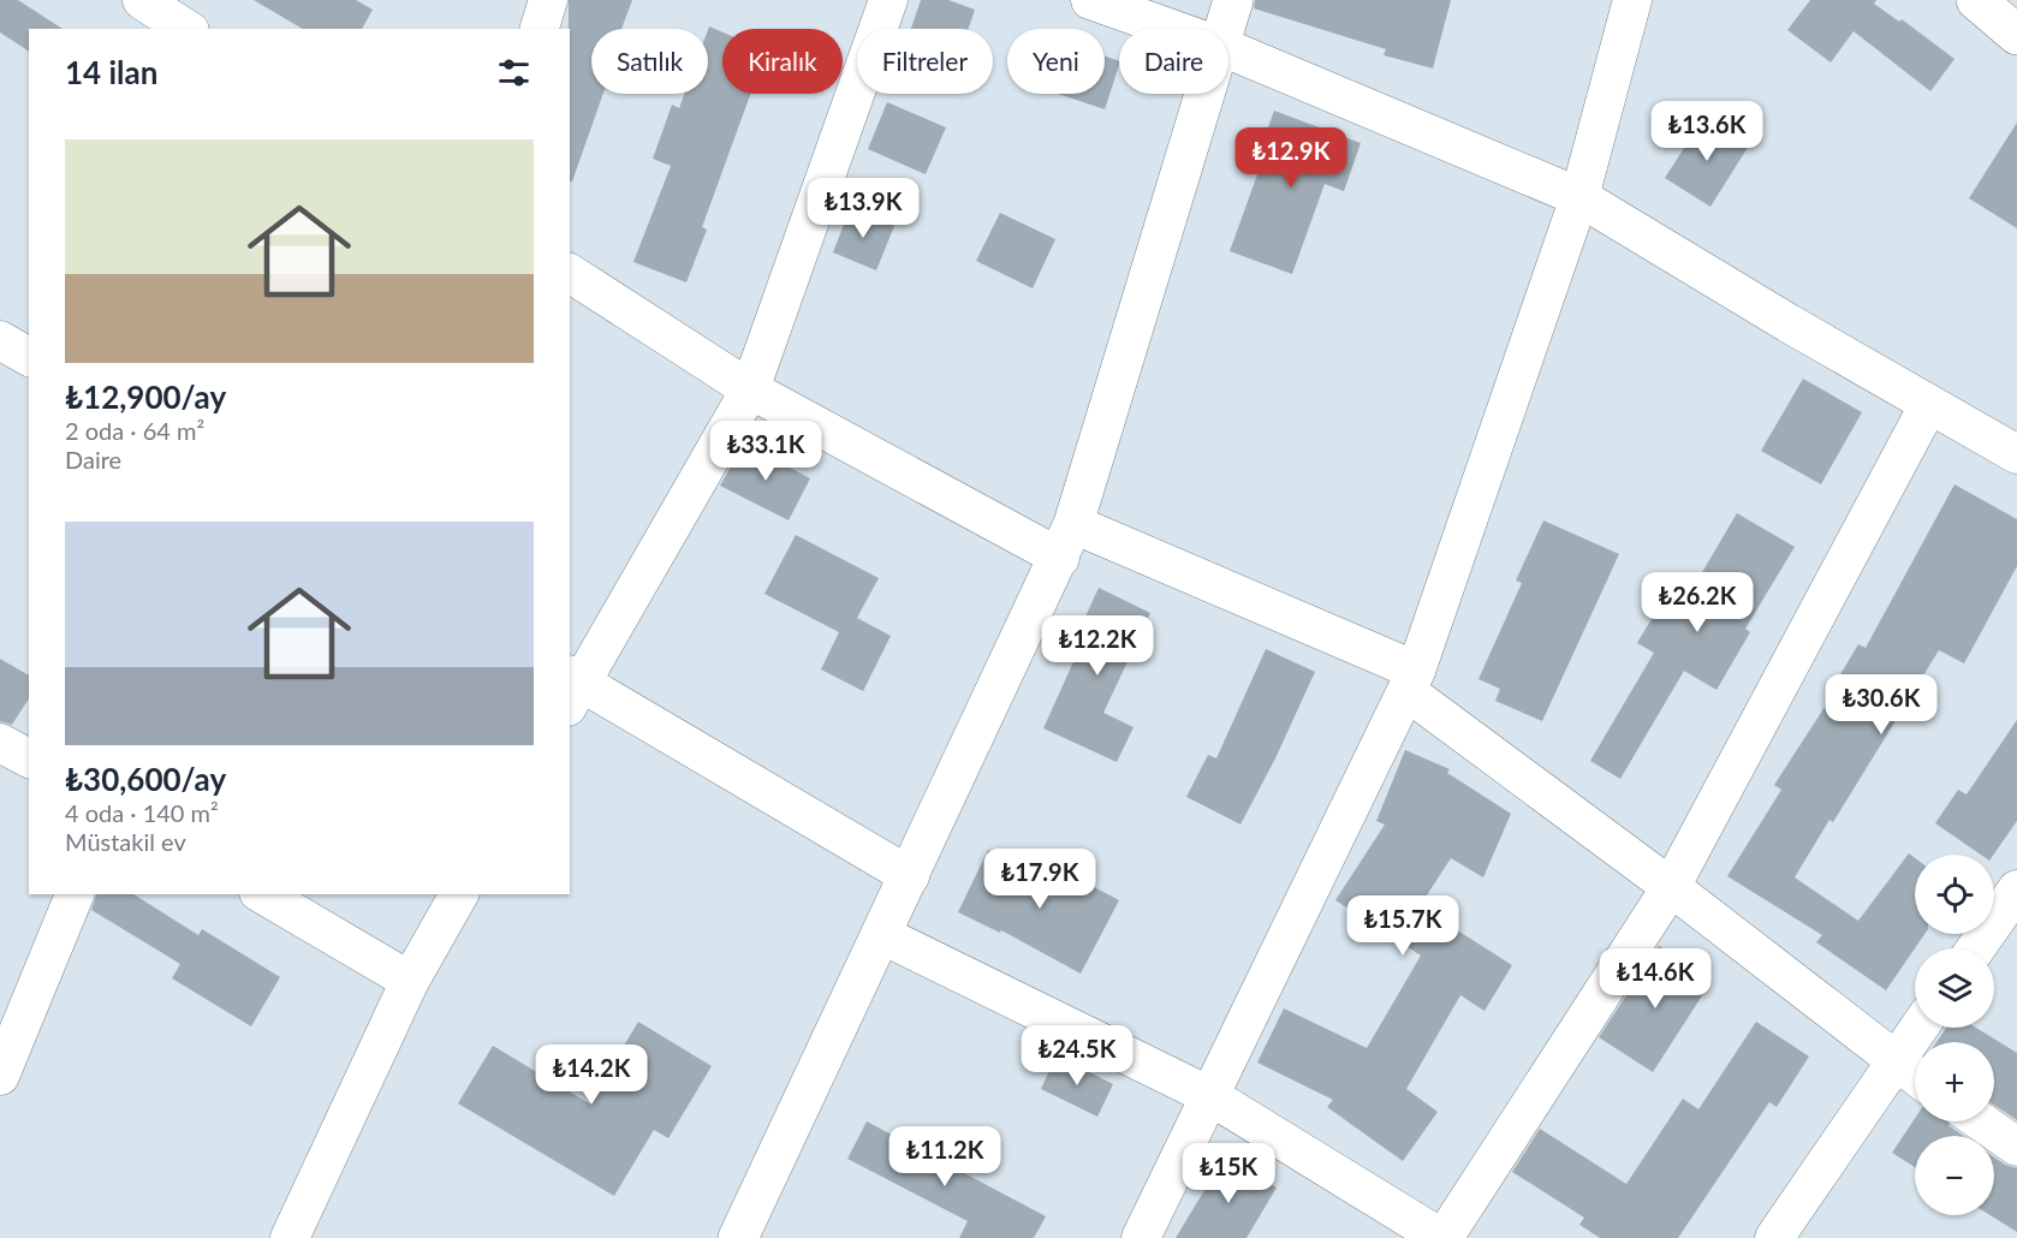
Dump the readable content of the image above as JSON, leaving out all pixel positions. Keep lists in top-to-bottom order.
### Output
{
  "page": {
    "chip": [
      "Satılık",
      "Kiralık",
      "Filtreler",
      "Yeni",
      "Daire"
    ],
    "heading": "14 ilan",
    "price": [
      "₺13.6K",
      "₺12.9K",
      "₺13.9K",
      "₺33.1K",
      "₺26.2K",
      "₺12.2K",
      "₺30.6K",
      "₺17.9K",
      "₺15.7K",
      "₺14.6K",
      "₺24.5K",
      "₺14.2K",
      "₺11.2K",
      "₺15K"
    ],
    "list": [
      {
        "name": "₺12,900/ay",
        "note": "2 oda · 64 m² · Daire"
      },
      {
        "name": "₺30,600/ay",
        "note": "4 oda · 140 m² · Müstakil ev"
      }
    ],
    "map_buttons": ["+", "−"]
  }
}
